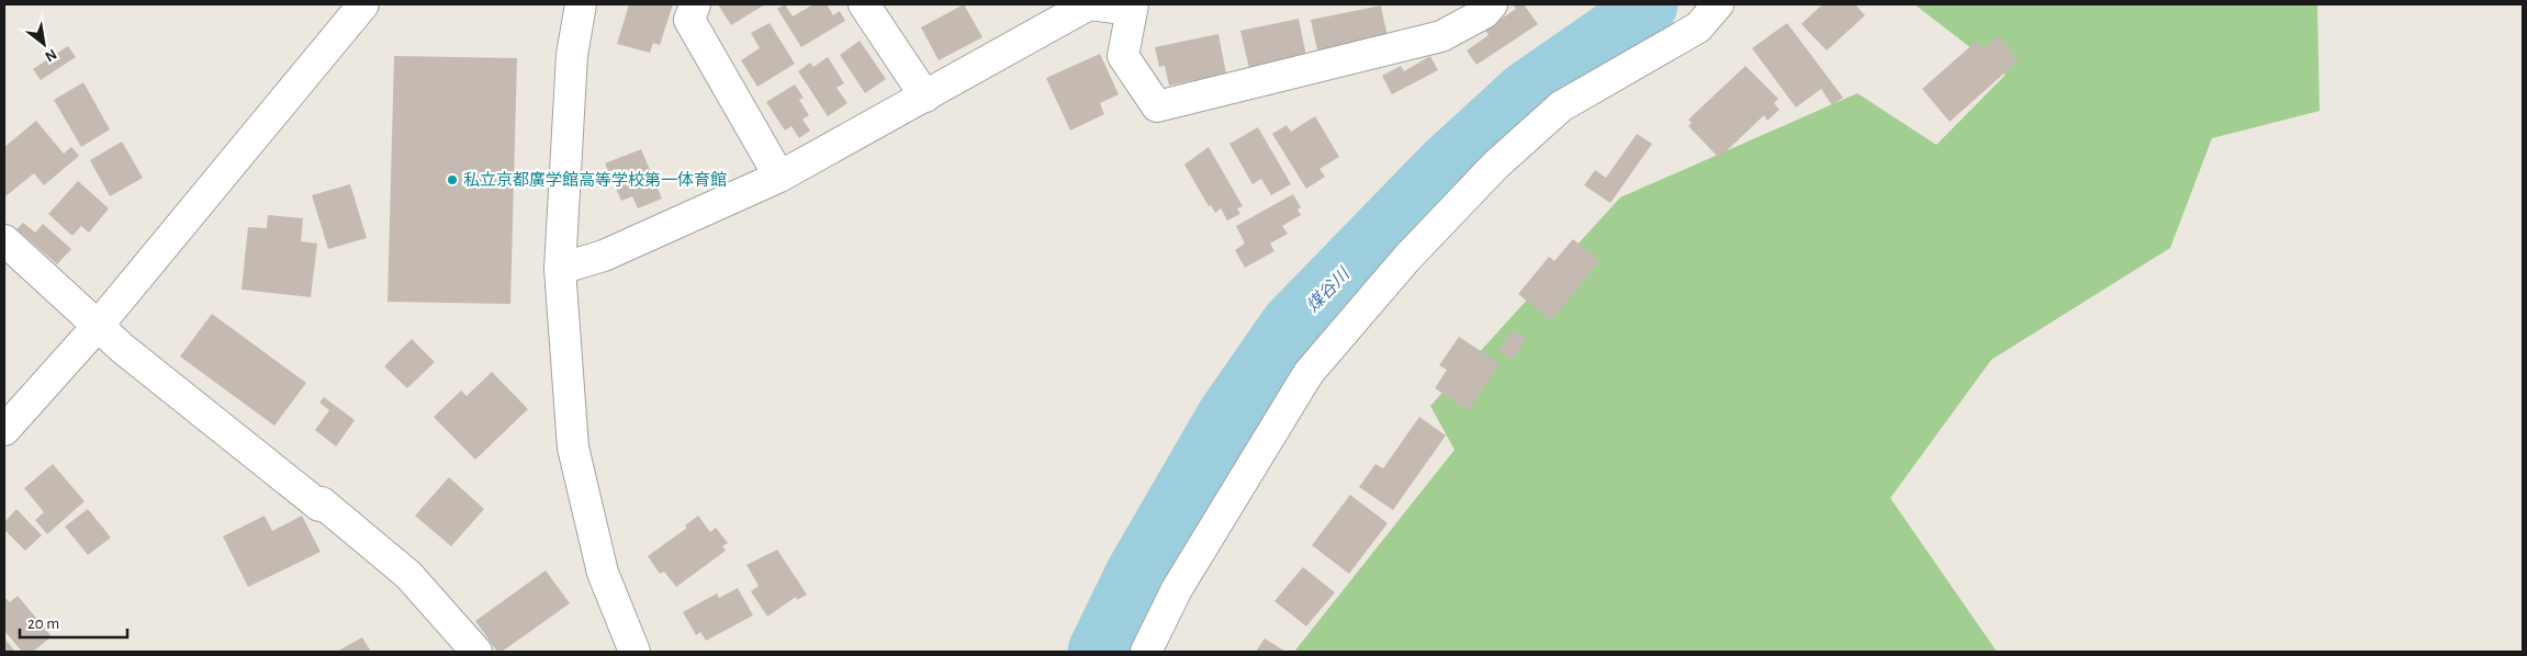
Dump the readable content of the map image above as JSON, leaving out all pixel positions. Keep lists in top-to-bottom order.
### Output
{
  "water": ["煤谷川"],
  "places": ["私立京都廣学館高等学校第一体育館"],
  "scale_bar": "20 m",
  "north": "bottom right"
}
